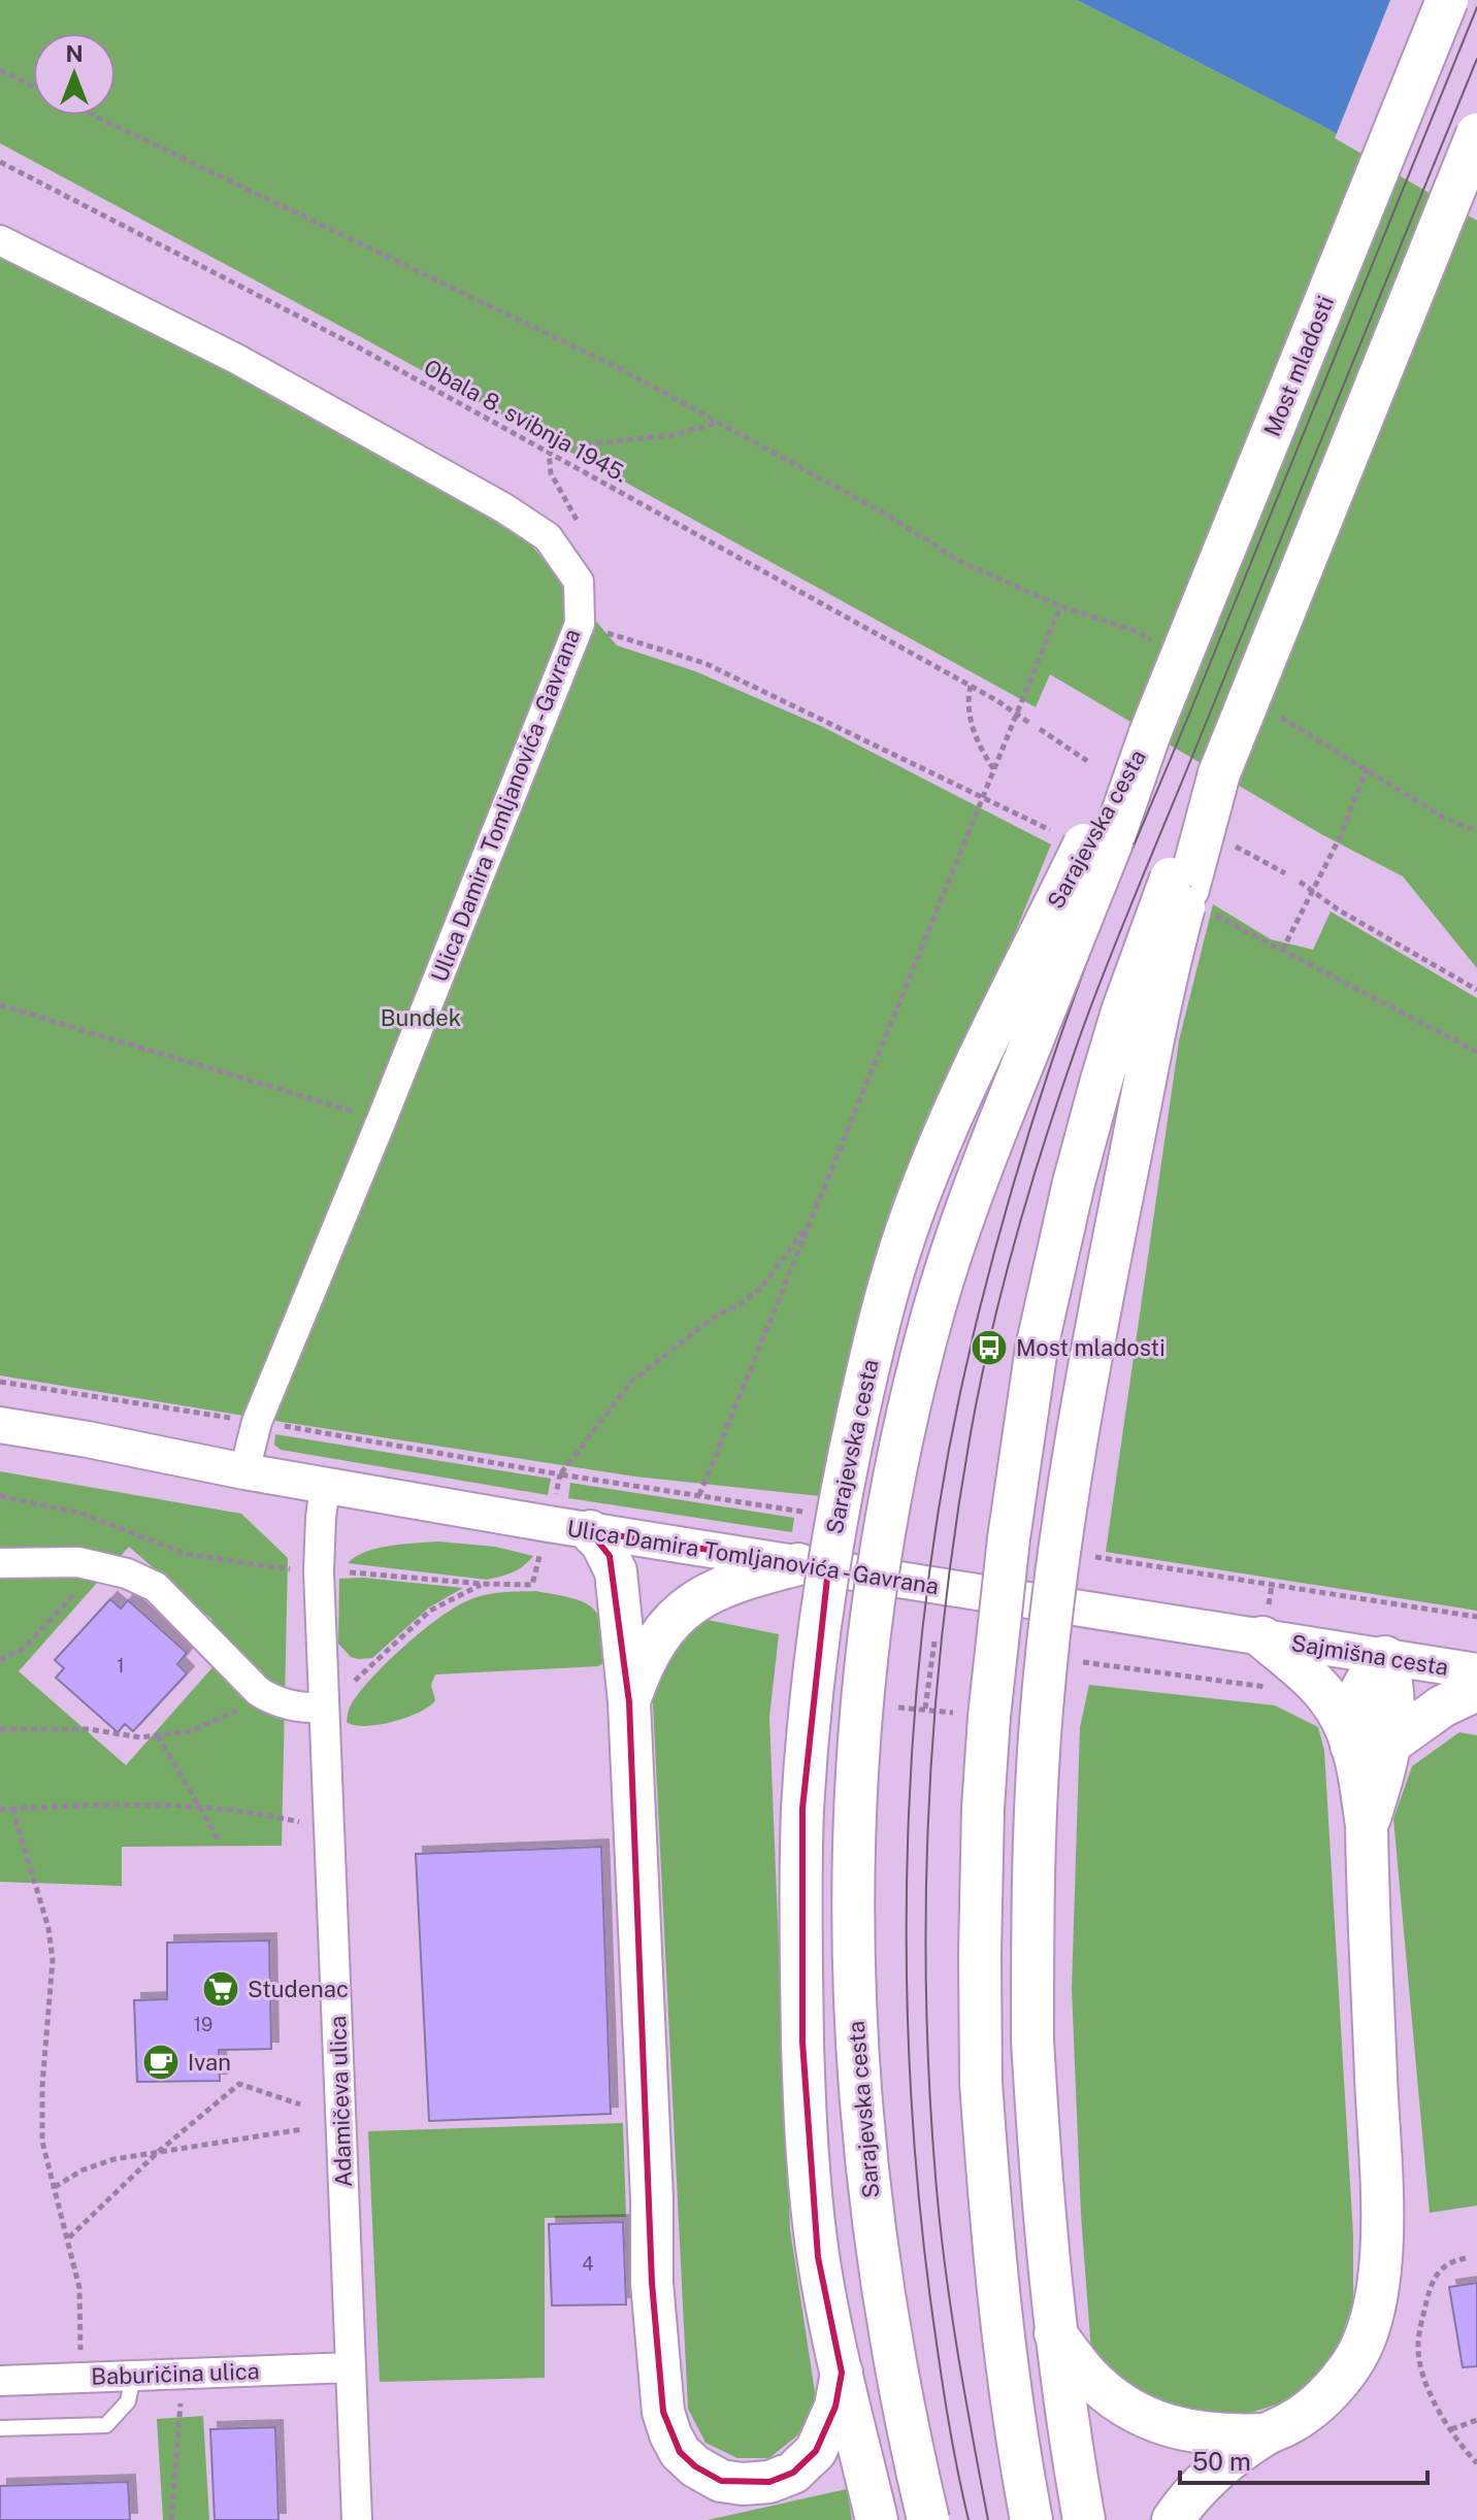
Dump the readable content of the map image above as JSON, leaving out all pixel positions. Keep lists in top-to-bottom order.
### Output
{
  "streets": {
    "main road": ["Most mladosti", "Sarajevska cesta"],
    "street": [
      "Ulica Damira Tomljanovića - Gavrana",
      "Sajmišna cesta",
      "Adamičeva ulica",
      "Baburičina ulica"
    ],
    "path": ["Obala 8. svibnja 1945."]
  },
  "crossings": [
    ["Most mladosti", "Sarajevska cesta"],
    ["Ulica Damira Tomljanovića - Gavrana", "Sajmišna cesta"],
    ["Ulica Damira Tomljanovića - Gavrana", "Adamičeva ulica"],
    ["Adamičeva ulica", "Baburičina ulica"]
  ],
  "parks": ["Bundek"],
  "places": {
    "bus stop": ["Most mladosti"],
    "supermarket": ["Studenac"],
    "cafe": ["Ivan"]
  },
  "house_numbers": ["1", "19", "4"],
  "scale_bar": "50 m",
  "north": "top"
}
